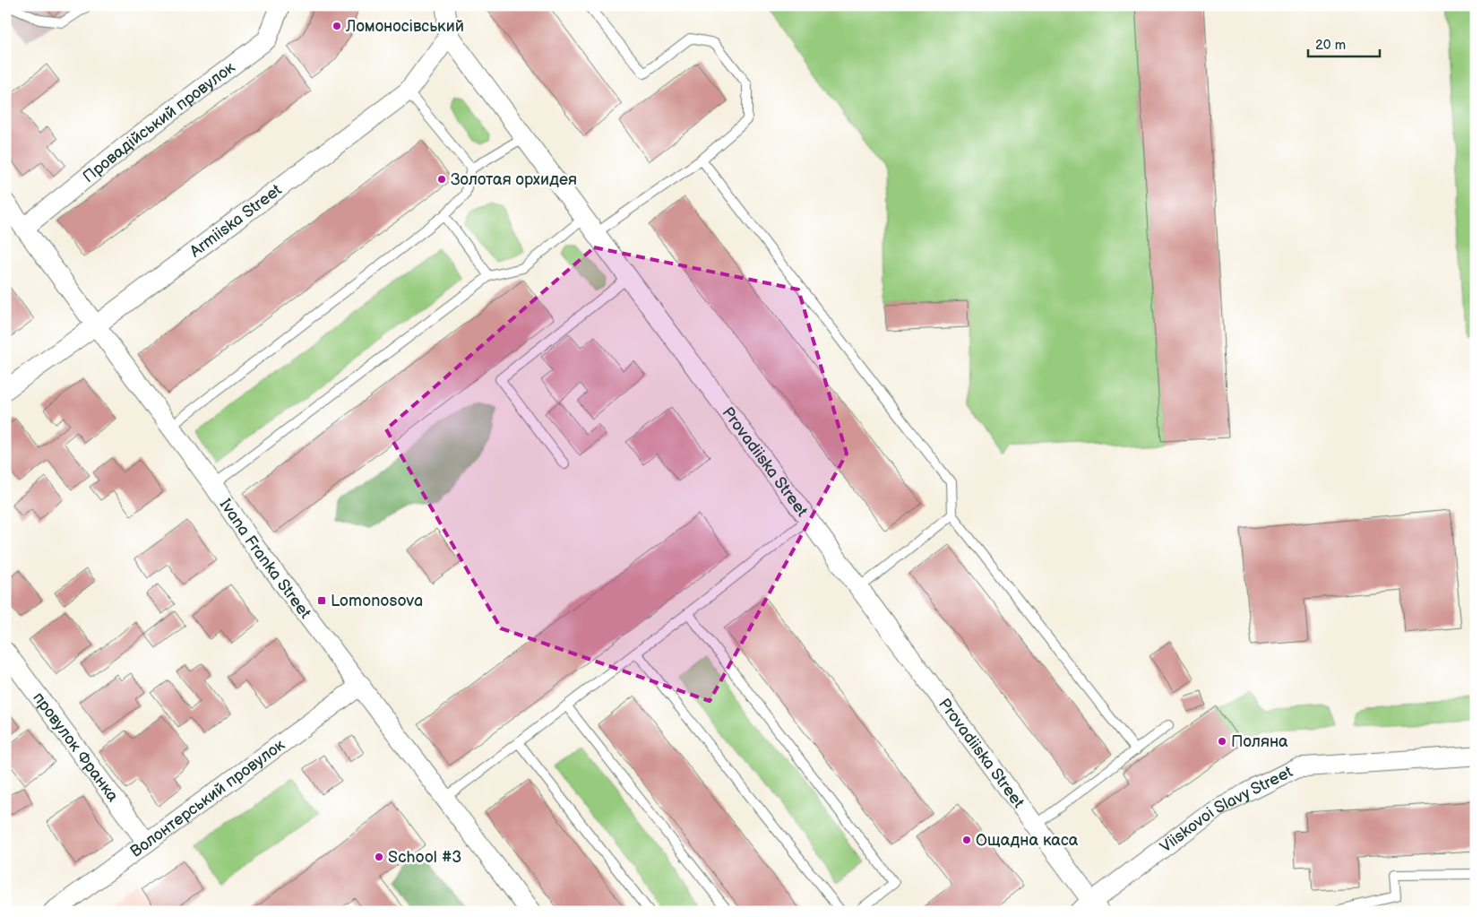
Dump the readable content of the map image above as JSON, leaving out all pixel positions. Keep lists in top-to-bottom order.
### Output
{
  "streets": {
    "street": [
      "Провадійський провулок",
      "Armiiska Street",
      "Provadiiska Street",
      "Ivana Franka Street",
      "провулок Франка",
      "Волонтерський провулок",
      "Viiskovoi Slavy Street"
    ]
  },
  "crossings": [
    ["Провадійський провулок", "Ivana Franka Street"],
    ["Armiiska Street", "Provadiiska Street"],
    ["Armiiska Street", "Ivana Franka Street"],
    ["Provadiiska Street", "Viiskovoi Slavy Street"],
    ["Ivana Franka Street", "Волонтерський провулок"],
    ["провулок Франка", "Волонтерський провулок"]
  ],
  "places": {
    "other": [
      "Ломоносівський",
      "Золотая орхидея",
      "Поляна",
      "Ощадна каса",
      "School #3"
    ],
    "transit": ["Lomonosova"]
  },
  "scale_bar": "20 m"
}
